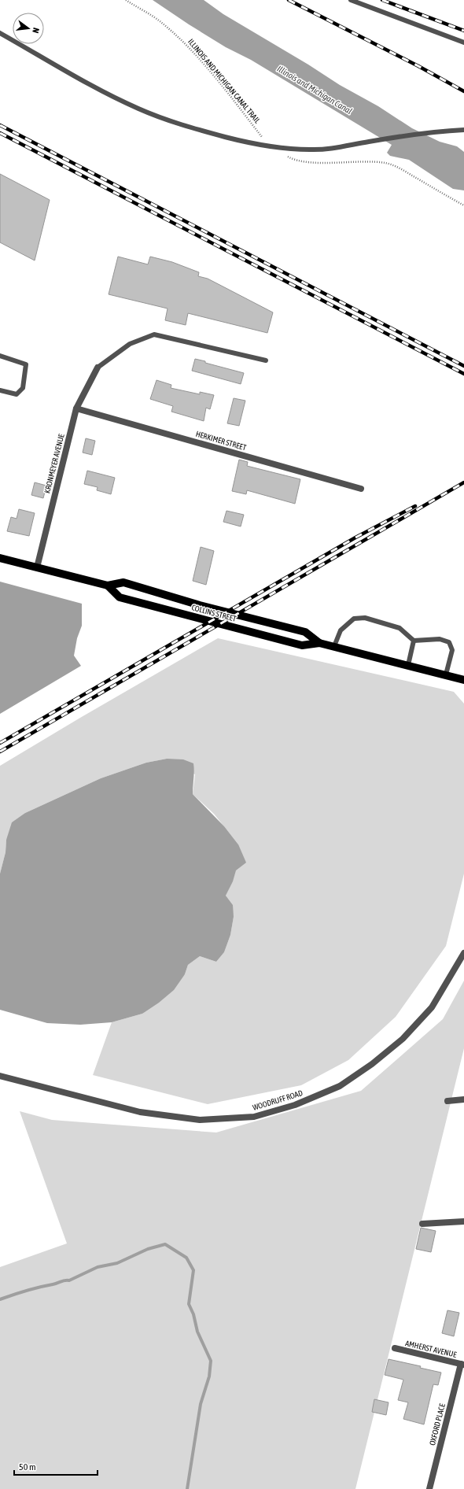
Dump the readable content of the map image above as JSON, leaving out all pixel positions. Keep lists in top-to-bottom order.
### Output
{
  "streets": {
    "main road": ["COLLINS STREET"],
    "street": [
      "HERKIMER STREET",
      "KRONMEYER AVENUE",
      "WOODRUFF ROAD",
      "AMHERST AVENUE",
      "OXFORD PLACE"
    ],
    "path": ["ILLINOIS AND MICHIGAN CANAL TRAIL"]
  },
  "crossings": [
    ["HERKIMER STREET", "KRONMEYER AVENUE"],
    ["KRONMEYER AVENUE", "COLLINS STREET"],
    ["AMHERST AVENUE", "OXFORD PLACE"]
  ],
  "water": ["Illinois and Michigan Canal"],
  "scale_bar": "50 m",
  "north": "right"
}
